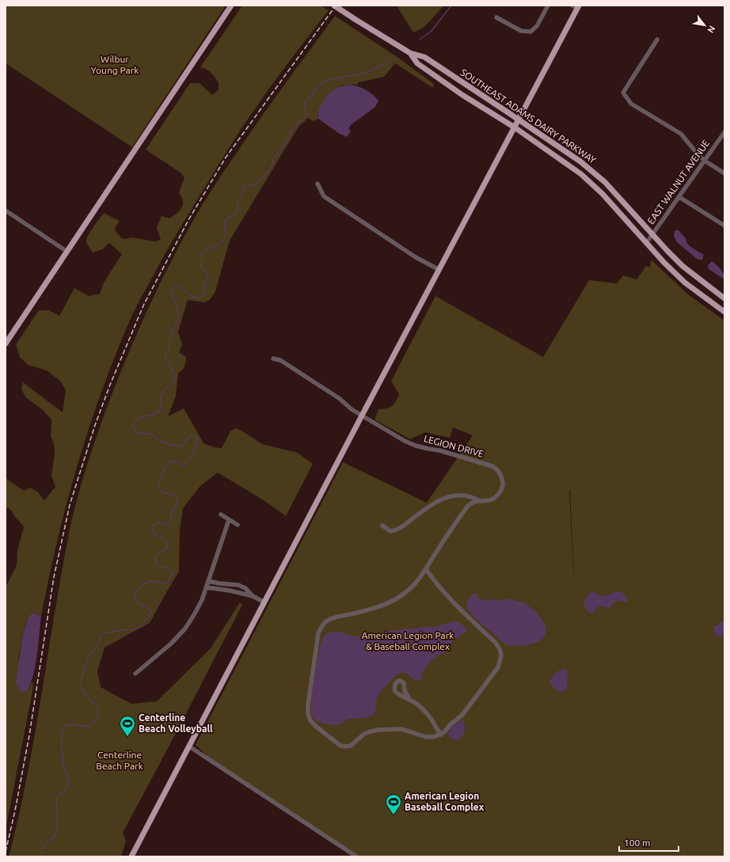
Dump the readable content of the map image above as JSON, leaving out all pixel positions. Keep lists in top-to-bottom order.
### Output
{
  "streets": {
    "main road": ["SOUTHEAST ADAMS DAIRY PARKWAY"],
    "street": ["EAST WALNUT AVENUE", "LEGION DRIVE"]
  },
  "crossings": [
    ["SOUTHEAST ADAMS DAIRY PARKWAY", "EAST WALNUT AVENUE"]
  ],
  "parks": ["Wilbur Young Park", "American Legion Park & Baseball Complex", "Centerline Beach Park"],
  "places": {
    "sports": ["Centerline Beach Volleyball", "American Legion Baseball Complex"]
  },
  "scale_bar": "100 m",
  "north": "bottom right"
}
